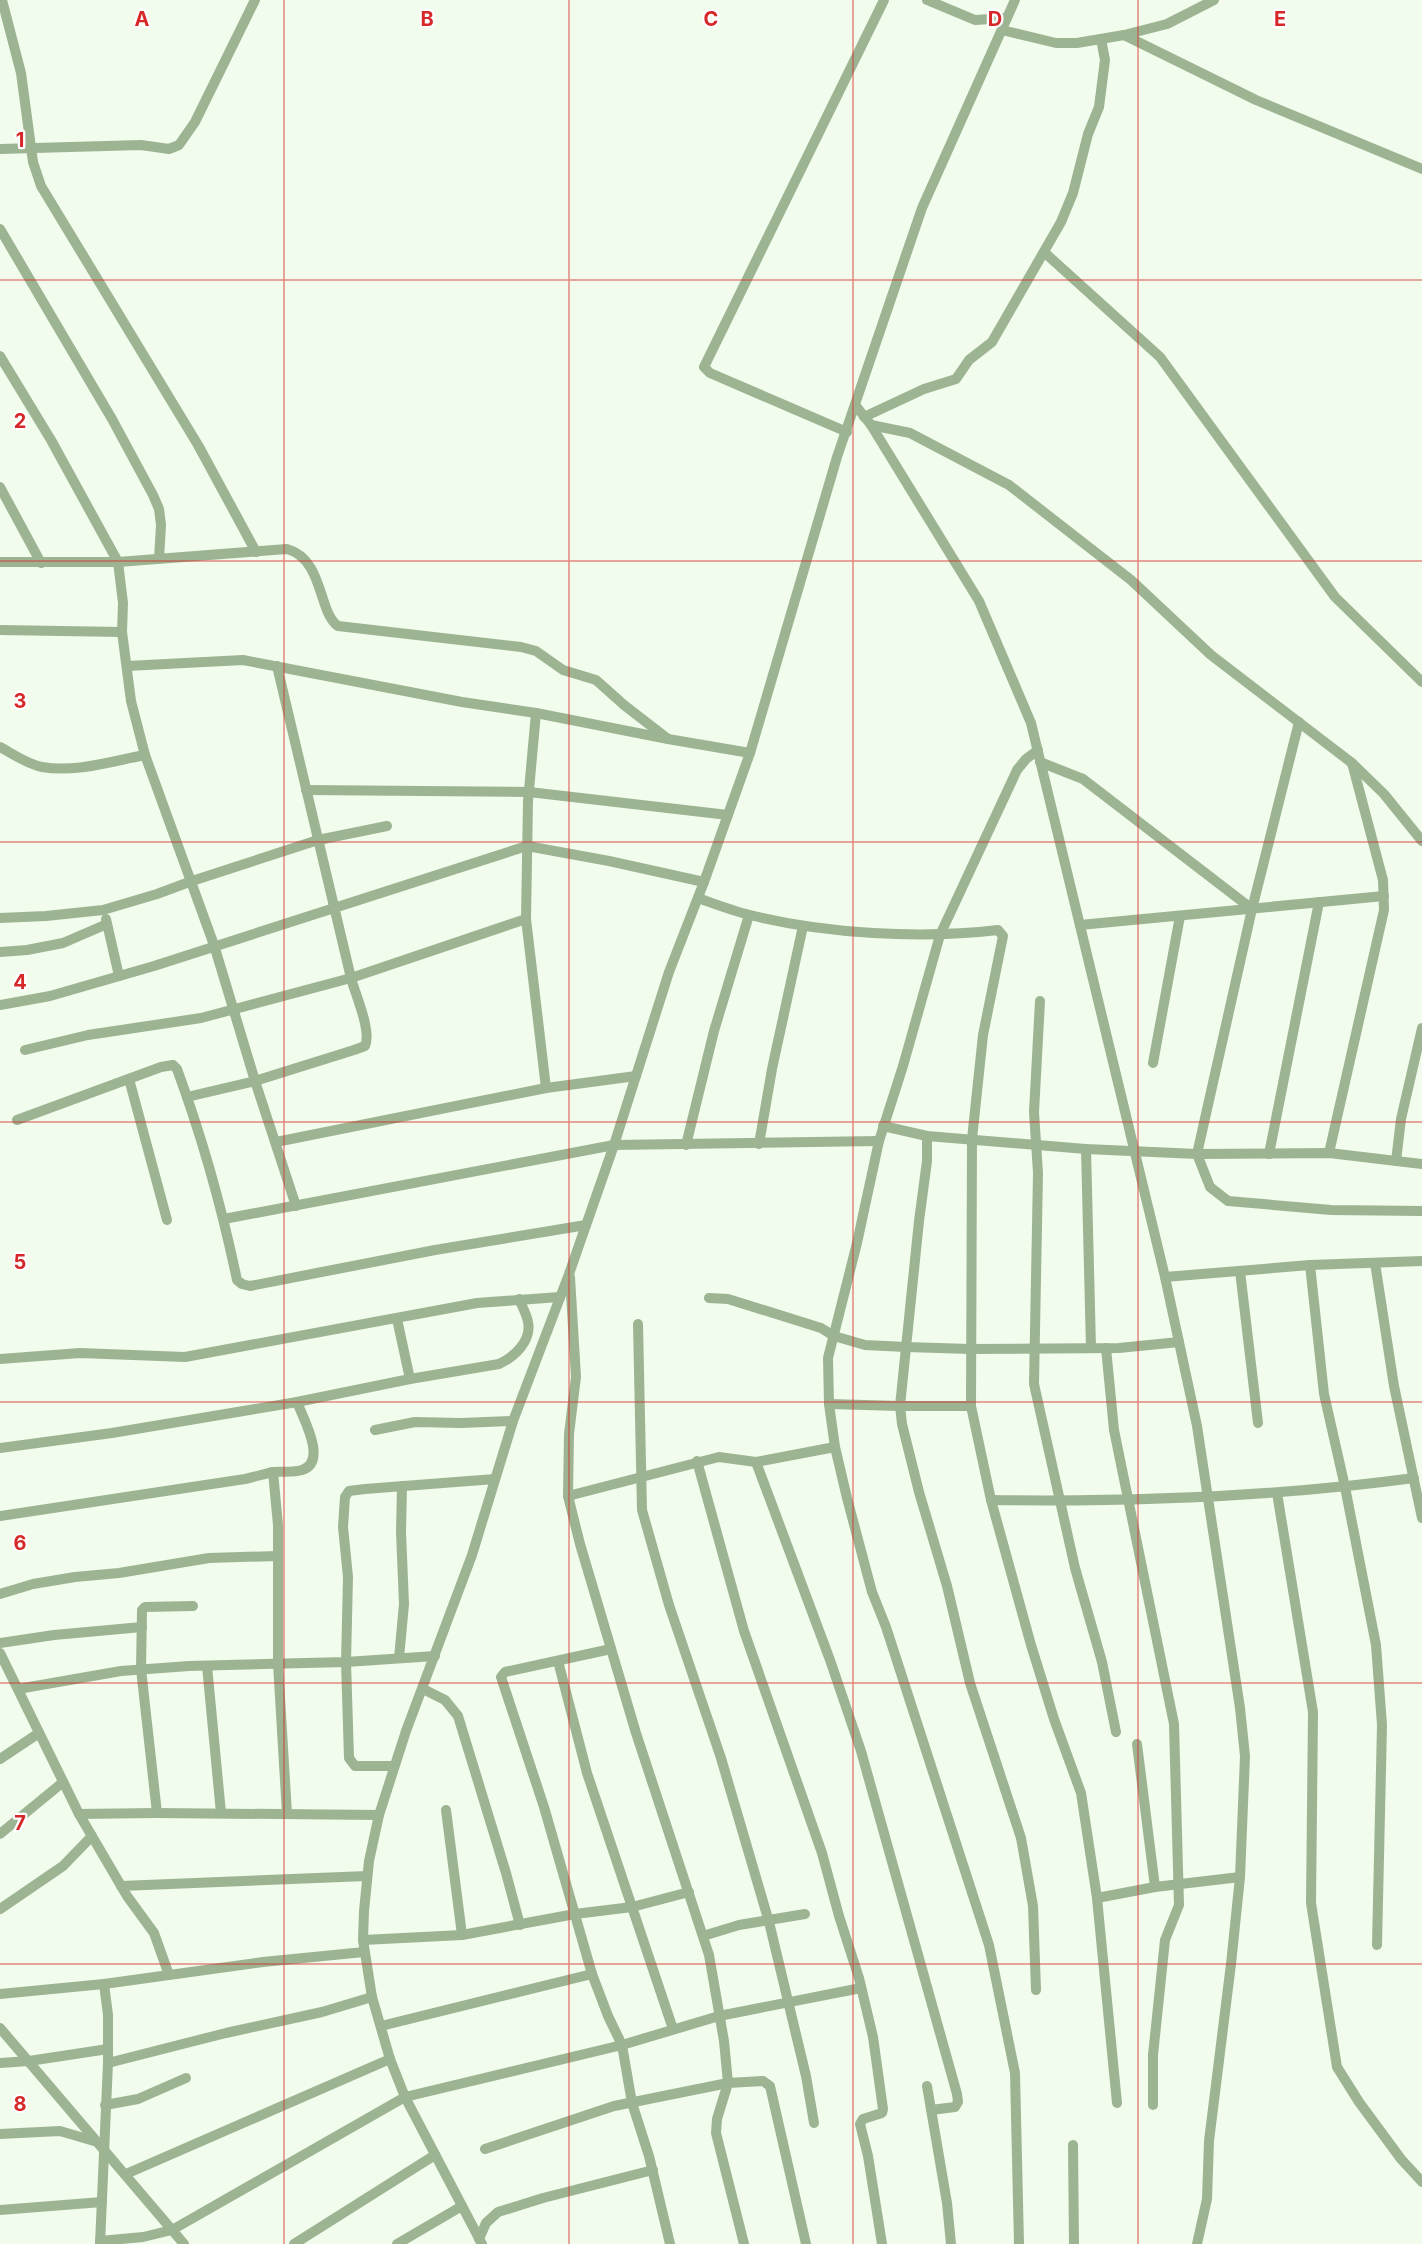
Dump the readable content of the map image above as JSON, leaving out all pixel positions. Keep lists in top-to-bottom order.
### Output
{
  "grid": {
    "columns": [
      "A",
      "B",
      "C",
      "D",
      "E"
    ],
    "rows": [
      "1",
      "2",
      "3",
      "4",
      "5",
      "6",
      "7",
      "8"
    ]
  }
}
